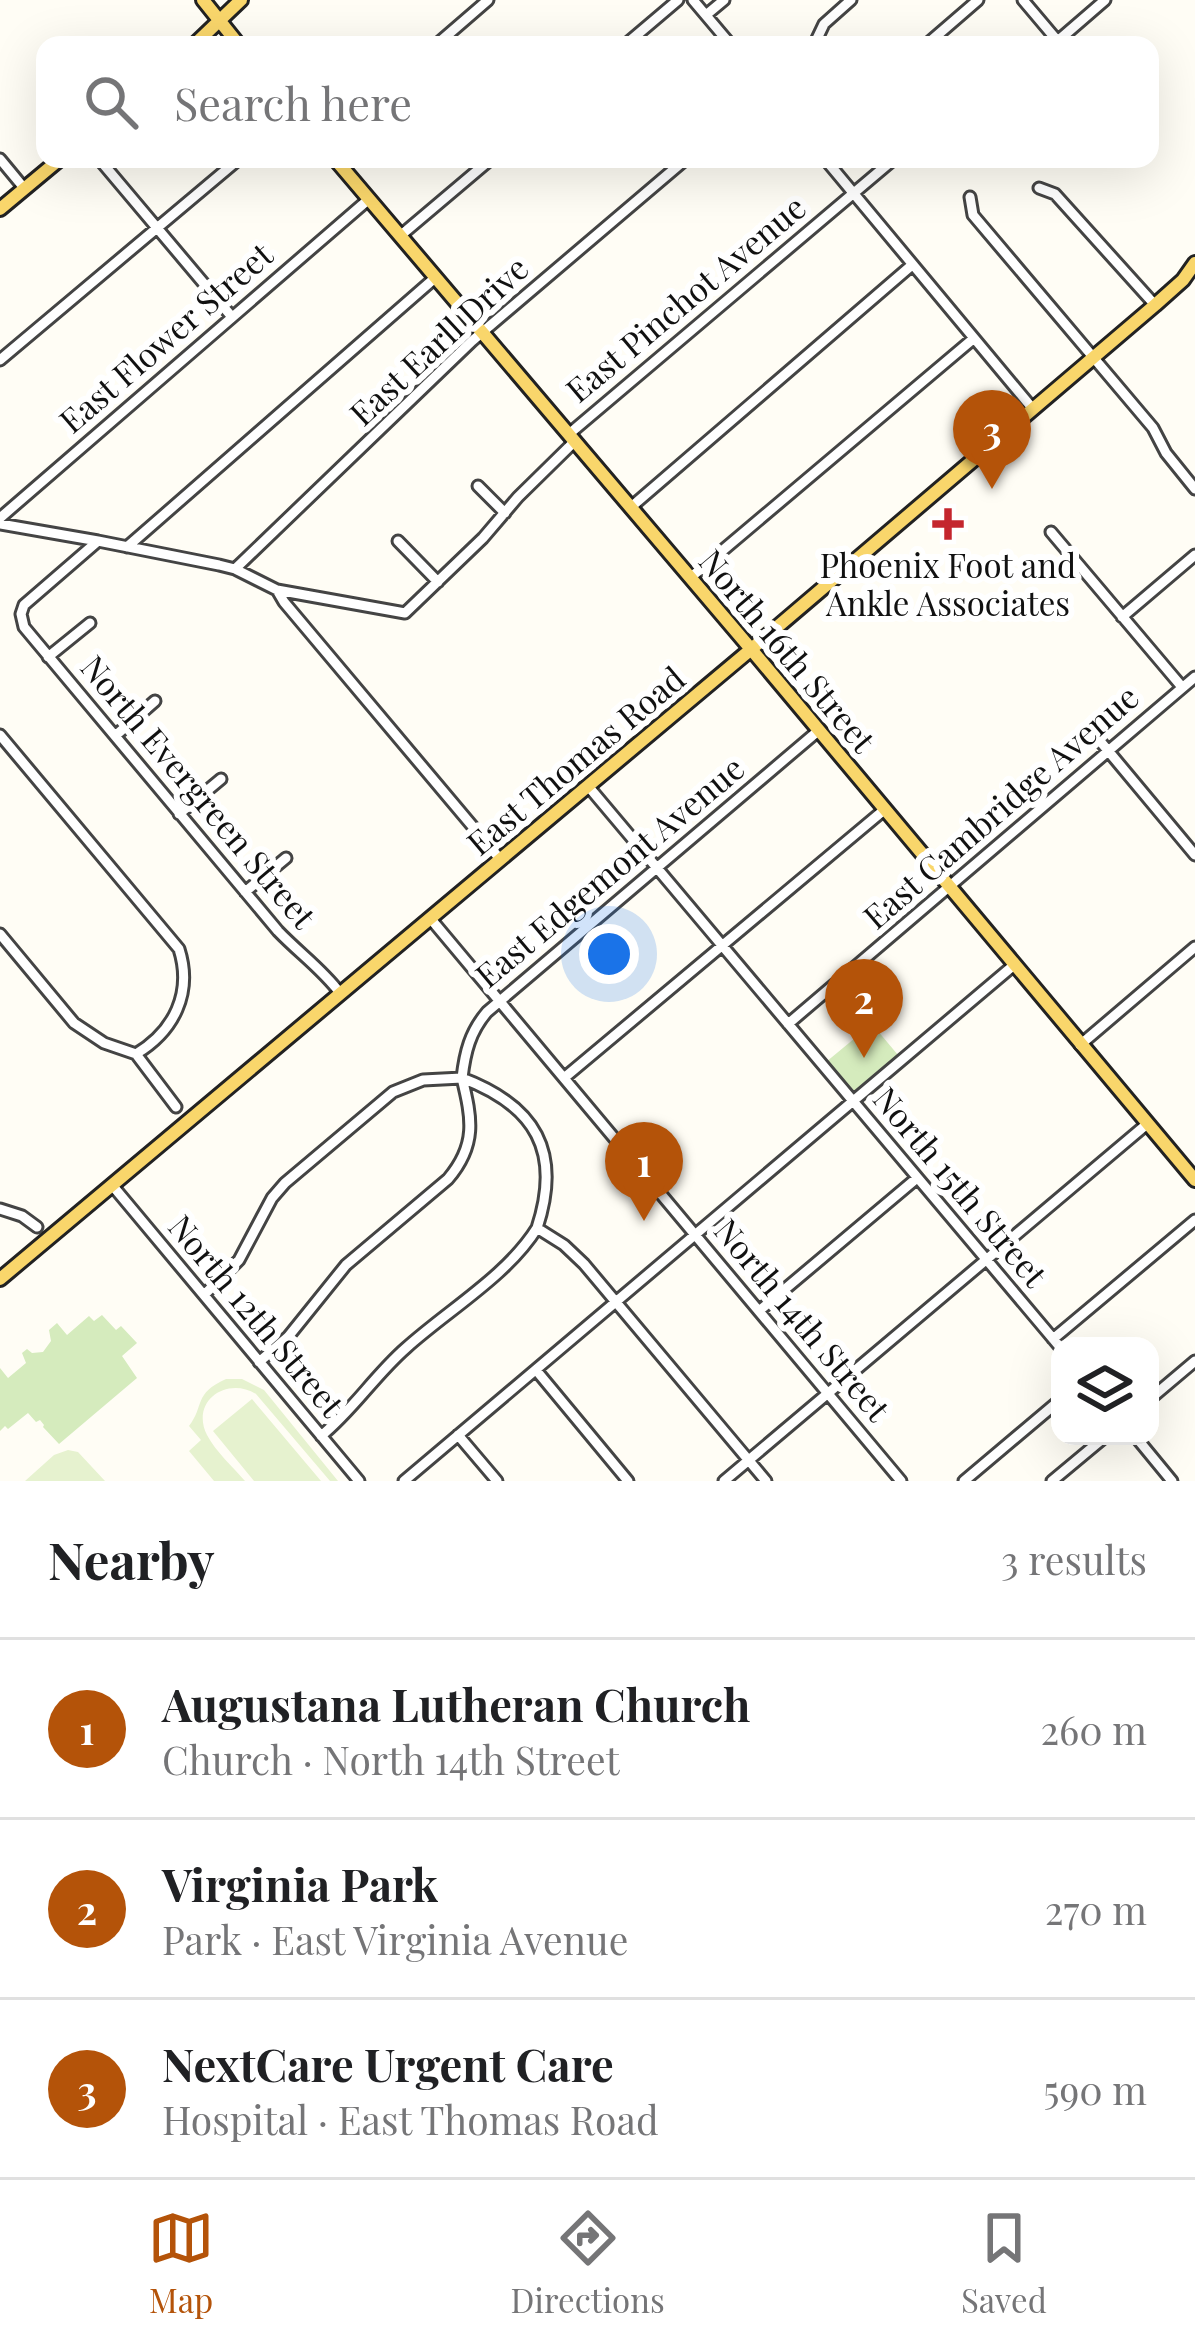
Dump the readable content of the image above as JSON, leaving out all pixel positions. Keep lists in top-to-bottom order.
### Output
{
  "streets": {
    "main road": ["North 16th Street", "East Thomas Road"],
    "street": [
      "East Pinchot Avenue",
      "East Flower Street",
      "East Earll Drive",
      "North Evergreen Street",
      "East Cambridge Avenue",
      "East Edgemont Avenue",
      "North 15th Street",
      "North 12th Street",
      "North 14th Street"
    ]
  },
  "crossings": [
    ["East Pinchot Avenue", "North 16th Street"],
    ["East Flower Street", "North 16th Street"],
    ["East Earll Drive", "North 16th Street"],
    ["North 16th Street", "East Thomas Road"],
    ["North 16th Street", "East Cambridge Avenue"],
    ["North 16th Street", "East Edgemont Avenue"],
    ["East Thomas Road", "North Evergreen Street"],
    ["East Thomas Road", "North 15th Street"],
    ["East Thomas Road", "North 12th Street"],
    ["East Thomas Road", "North 14th Street"],
    ["East Cambridge Avenue", "North 15th Street"],
    ["East Edgemont Avenue", "North 15th Street"],
    ["East Edgemont Avenue", "North 14th Street"]
  ],
  "places": {
    "health": ["Phoenix Foot and Ankle Associates"]
  },
  "page": {
    "search": "Search here",
    "pins": ["3", "2", "1"],
    "heading": ["Nearby", "3 results"],
    "list": [
      {
        "mark": "1",
        "name": "Augustana Lutheran Church",
        "note": "Church · North 14th Street",
        "value": "260 m"
      },
      {
        "mark": "2",
        "name": "Virginia Park",
        "note": "Park · East Virginia Avenue",
        "value": "270 m"
      },
      {
        "mark": "3",
        "name": "NextCare Urgent Care",
        "note": "Hospital · East Thomas Road",
        "value": "590 m"
      }
    ],
    "nav": ["Map", "Directions", "Saved"]
  }
}
